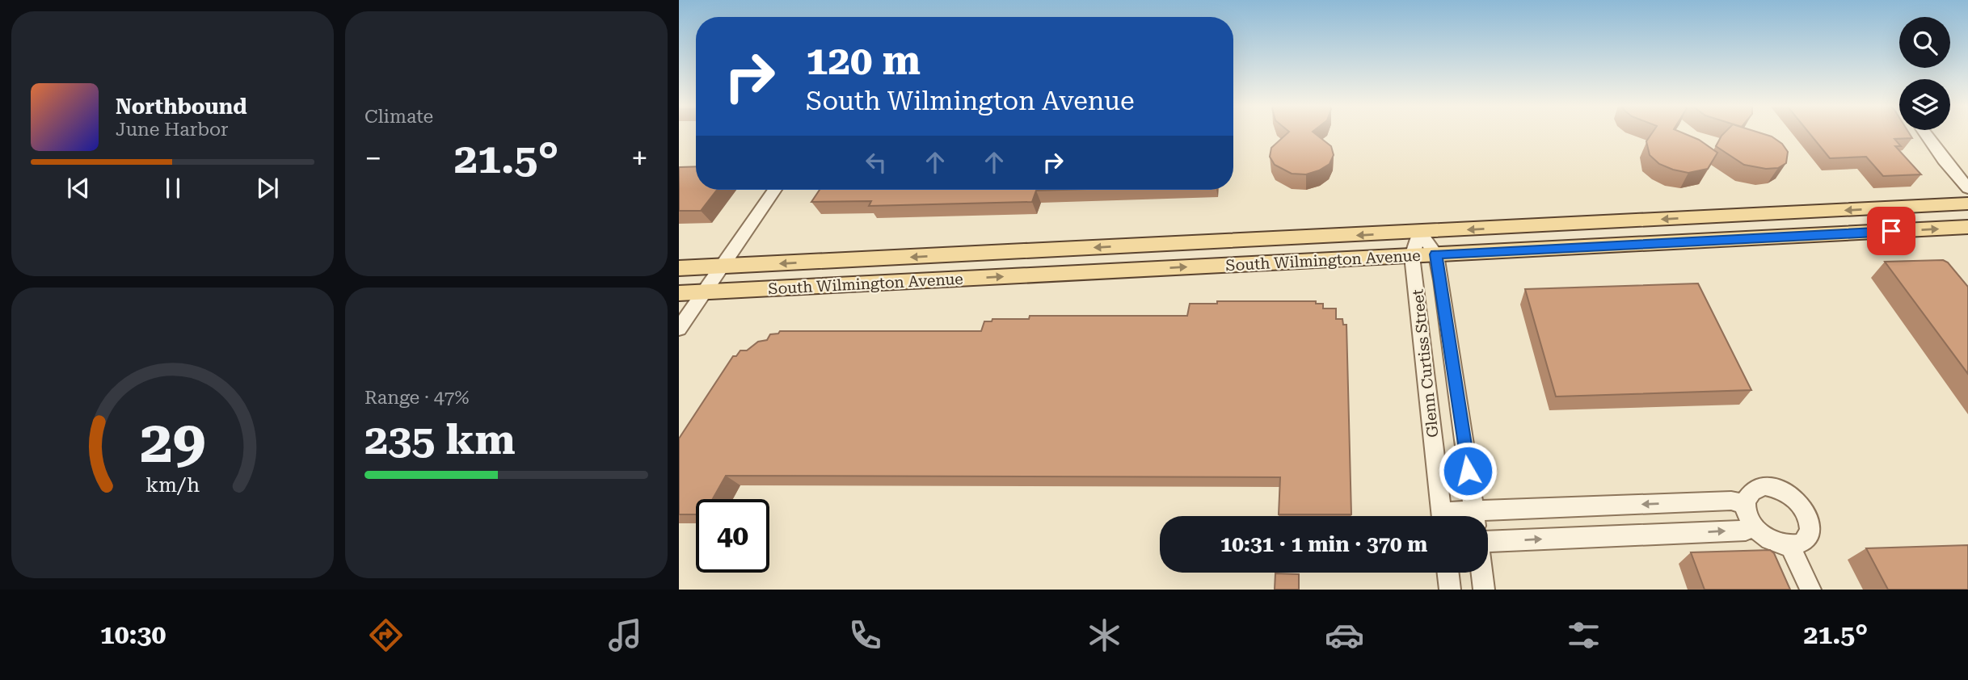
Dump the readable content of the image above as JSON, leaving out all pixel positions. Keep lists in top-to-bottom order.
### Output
{
  "streets": {
    "main road": ["South Wilmington Avenue"],
    "street": ["Glenn Curtiss Street"]
  },
  "crossings": [
    ["South Wilmington Avenue", "Glenn Curtiss Street"]
  ],
  "page": {
    "tile": [
      "Climate",
      ["Range · 47%", "235 km"]
    ],
    "turn": ["120 m", "South Wilmington Avenue"],
    "song": ["Northbound", "June Harbor"],
    "heat": ["−", "21.5°", "+"],
    "limit": "40",
    "trip": "10:31 · 1 min · 370 m",
    "tabs": ["10:30", "21.5°"],
    "gauge": ["29", "km/h"]
  }
}
